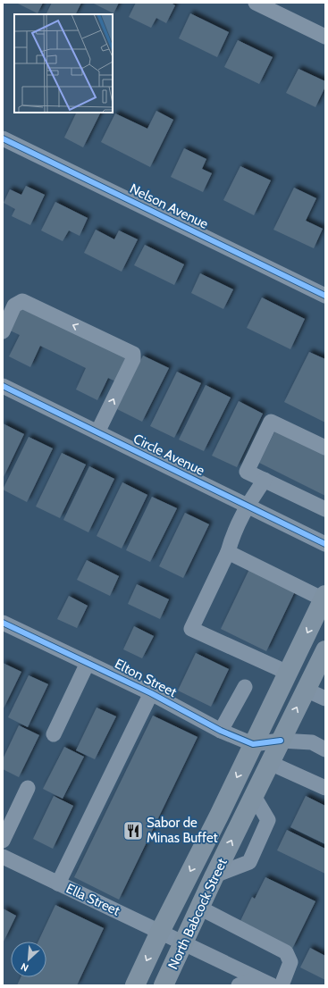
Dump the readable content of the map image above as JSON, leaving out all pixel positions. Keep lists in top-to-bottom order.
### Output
{
  "streets": {
    "main road": ["North Babcock Street"],
    "street": [
      "Nelson Avenue",
      "Circle Avenue",
      "Elton Street",
      "Ella Street"
    ]
  },
  "crossings": [
    ["Elton Street", "North Babcock Street"],
    ["Ella Street", "North Babcock Street"]
  ],
  "places": {
    "restaurant": ["Sabor de Minas Buffet"]
  },
  "north": "bottom left"
}
